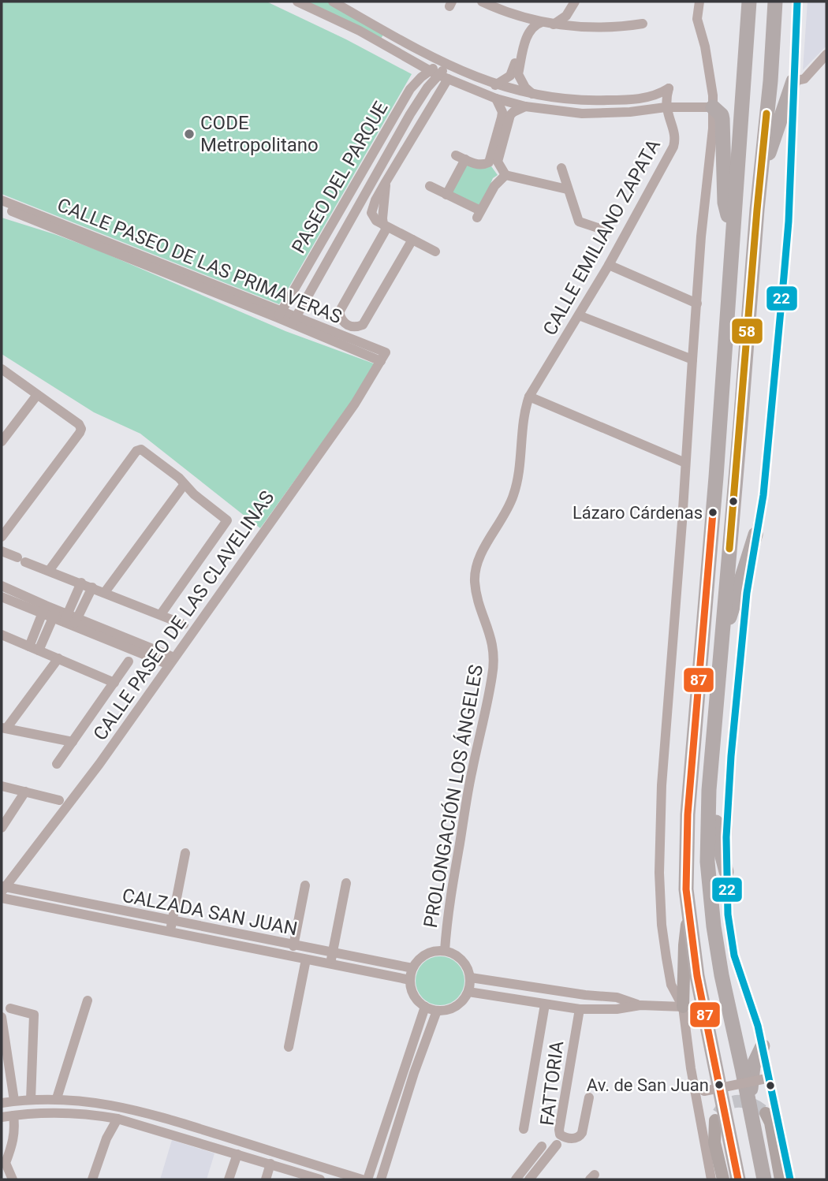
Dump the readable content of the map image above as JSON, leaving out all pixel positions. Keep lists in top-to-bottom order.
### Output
{
  "streets": {
    "street": [
      "PASEO DEL PARQUE",
      "CALLE EMILIANO ZAPATA",
      "CALLE PASEO DE LAS PRIMAVERAS",
      "CALLE PASEO DE LAS CLAVELINAS",
      "PROLONGACIÓN LOS ÁNGELES",
      "CALZADA SAN JUAN",
      "FATTORIA"
    ]
  },
  "crossings": [
    ["PASEO DEL PARQUE", "CALLE PASEO DE LAS PRIMAVERAS"],
    ["CALLE EMILIANO ZAPATA", "PROLONGACIÓN LOS ÁNGELES"],
    ["CALLE PASEO DE LAS PRIMAVERAS", "CALLE PASEO DE LAS CLAVELINAS"],
    ["CALLE PASEO DE LAS CLAVELINAS", "CALZADA SAN JUAN"],
    ["PROLONGACIÓN LOS ÁNGELES", "CALZADA SAN JUAN"]
  ],
  "places": ["CODE Metropolitano", "Lázaro Cárdenas", "Av. de San Juan"],
  "lines": ["transit line 22", "transit line 58", "transit line 87"]
}
